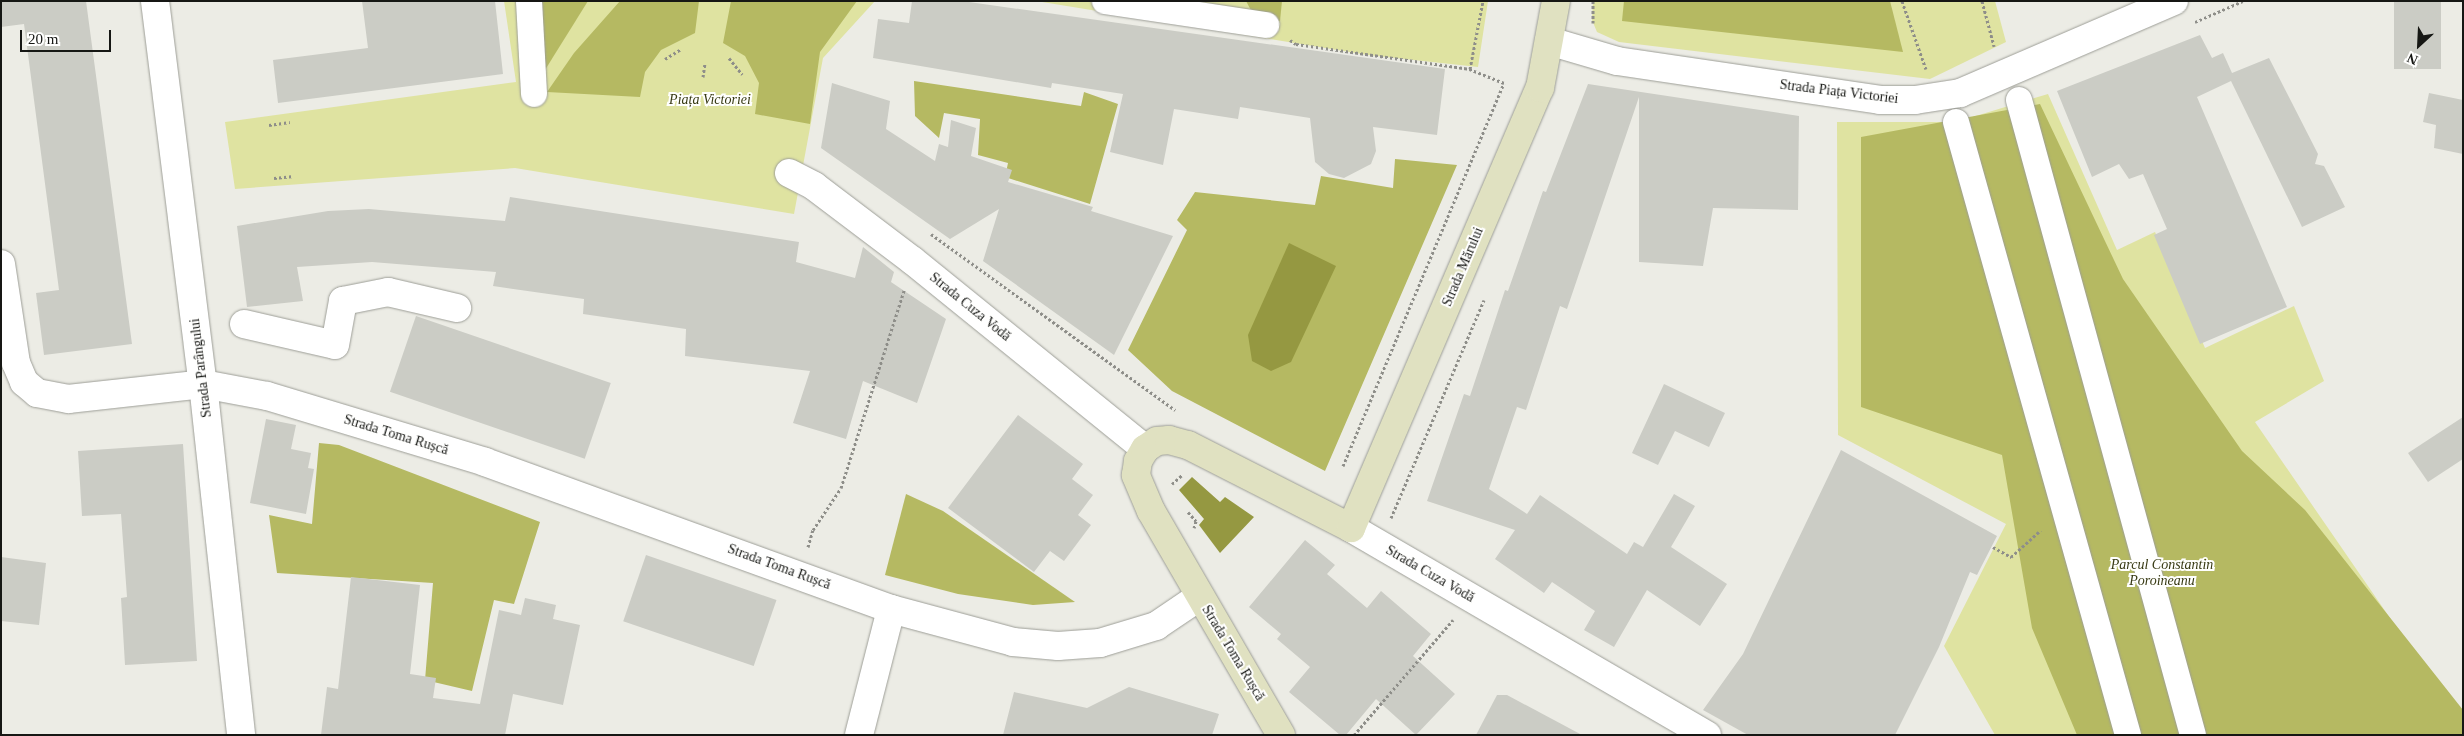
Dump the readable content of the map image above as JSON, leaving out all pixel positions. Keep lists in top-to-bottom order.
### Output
{
  "streets": {
    "main road": ["Strada Mărului", "Strada Cuza Vodă", "Strada Toma Rușcă"],
    "street": ["Strada Piața Victoriei", "Strada Parângului"]
  },
  "crossings": [
    ["Strada Piața Victoriei", "Strada Mărului"],
    ["Strada Mărului", "Strada Cuza Vodă"],
    ["Strada Parângului", "Strada Toma Rușcă"]
  ],
  "parks": ["Piața Victoriei", "Parcul Constantin Poroineanu"],
  "scale_bar": "20 m",
  "north": "bottom left"
}
